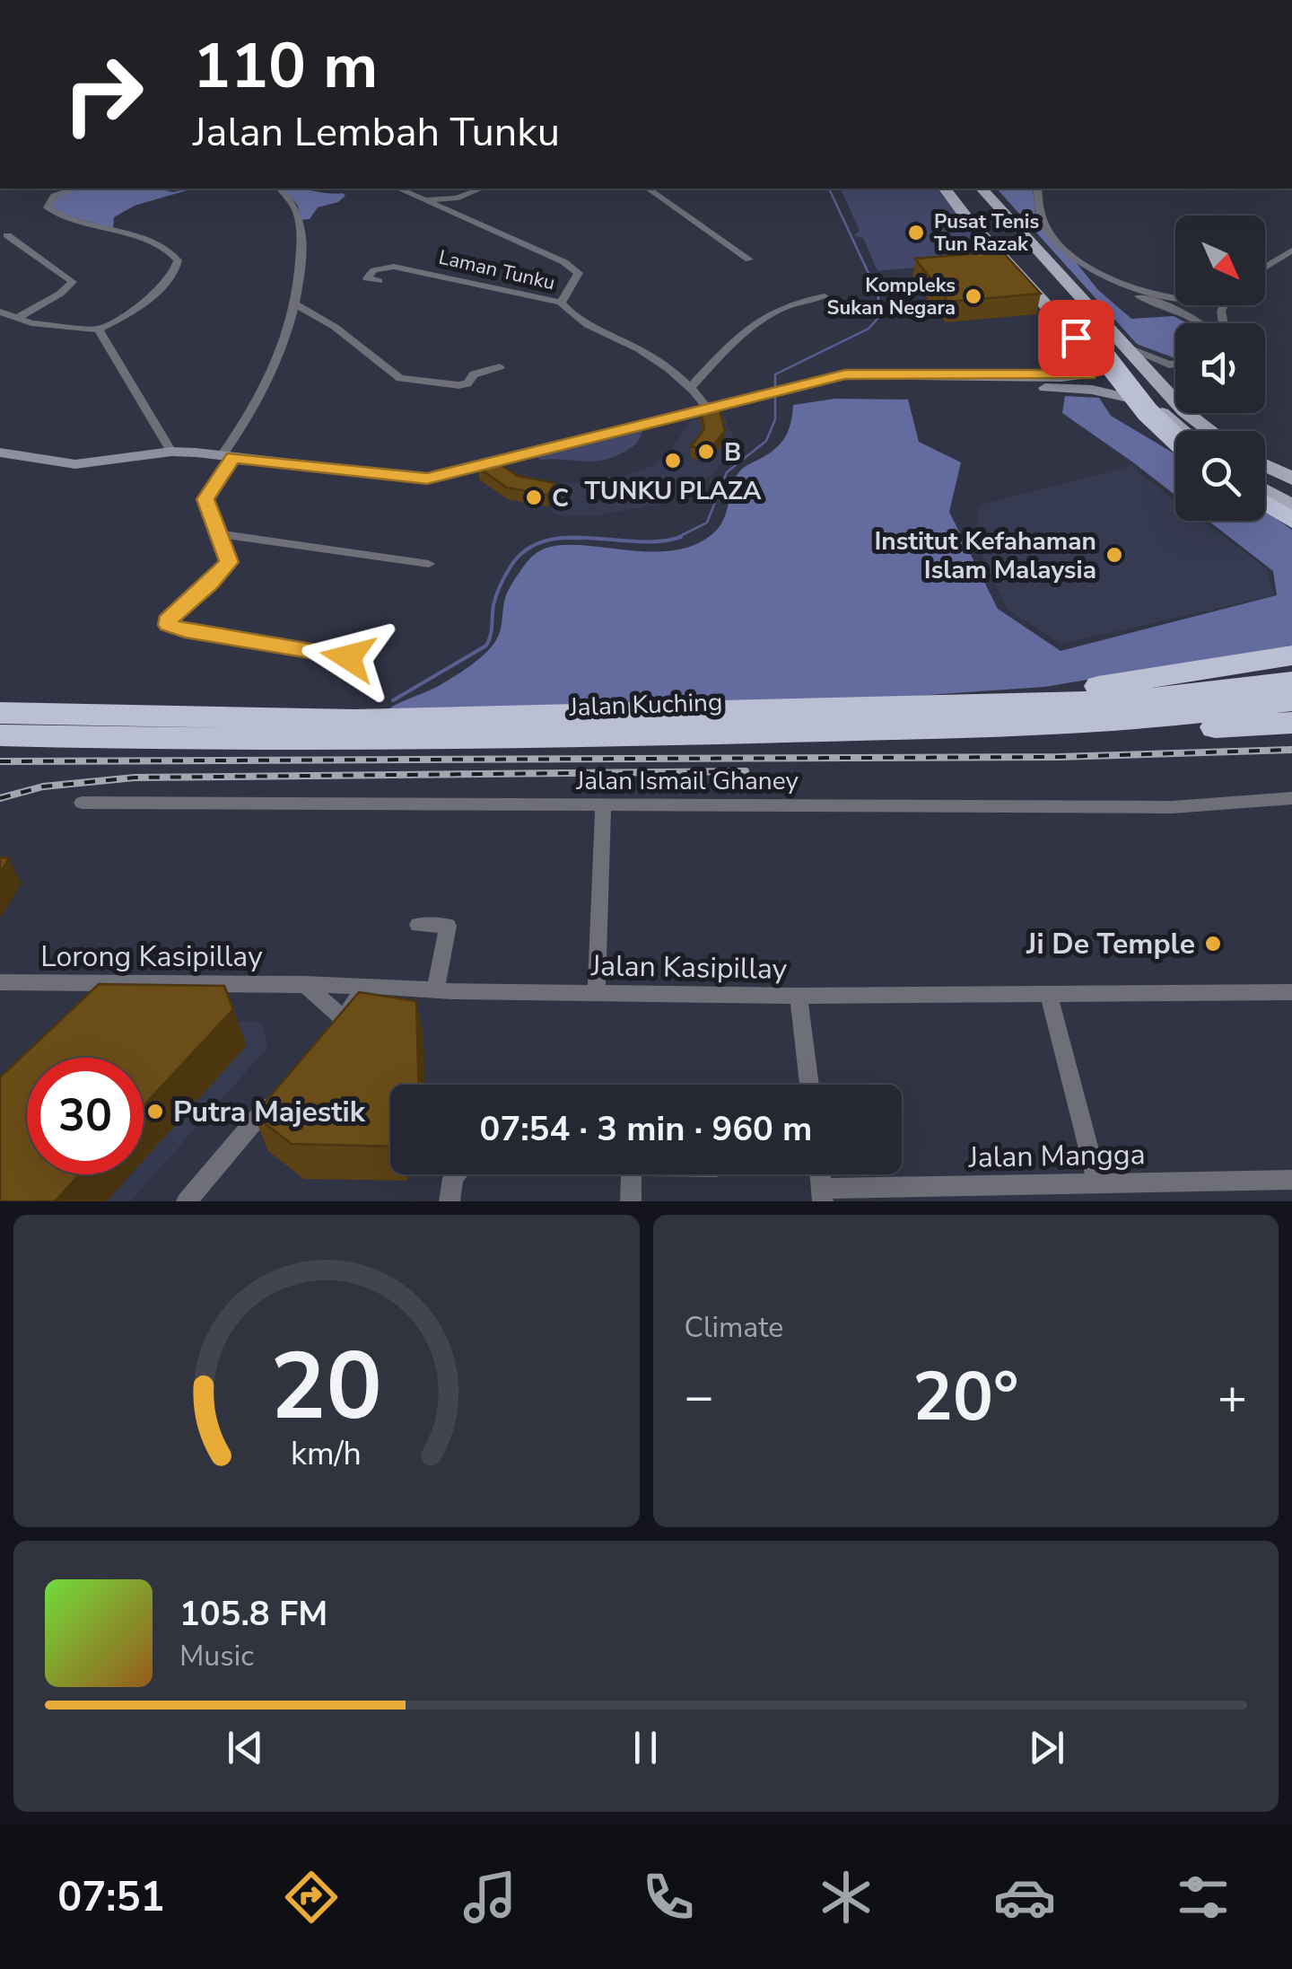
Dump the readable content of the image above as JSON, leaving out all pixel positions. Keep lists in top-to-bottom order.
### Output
{
  "streets": {
    "highway": ["Jalan Kuching"],
    "street": [
      "Laman Tunku",
      "Jalan Ismail Ghaney",
      "Lorong Kasipillay",
      "Jalan Kasipillay",
      "Jalan Mangga"
    ]
  },
  "crossings": [
    ["Lorong Kasipillay", "Jalan Kasipillay"]
  ],
  "places": [
    "Pusat Tenis Tun Razak",
    "Kompleks Sukan Negara",
    "B",
    "TUNKU PLAZA",
    "C",
    "Institut Kefahaman Islam Malaysia",
    "Ji De Temple",
    "Putra Majestik"
  ],
  "north": "bottom right",
  "page": {
    "turn": ["110 m", "Jalan Lembah Tunku"],
    "limit": "30",
    "trip": "07:54 · 3 min · 960 m",
    "tile": "Climate",
    "heat": ["−", "20°", "+"],
    "song": ["105.8 FM", "Music"],
    "tabs": "07:51",
    "gauge": ["20", "km/h"]
  }
}
